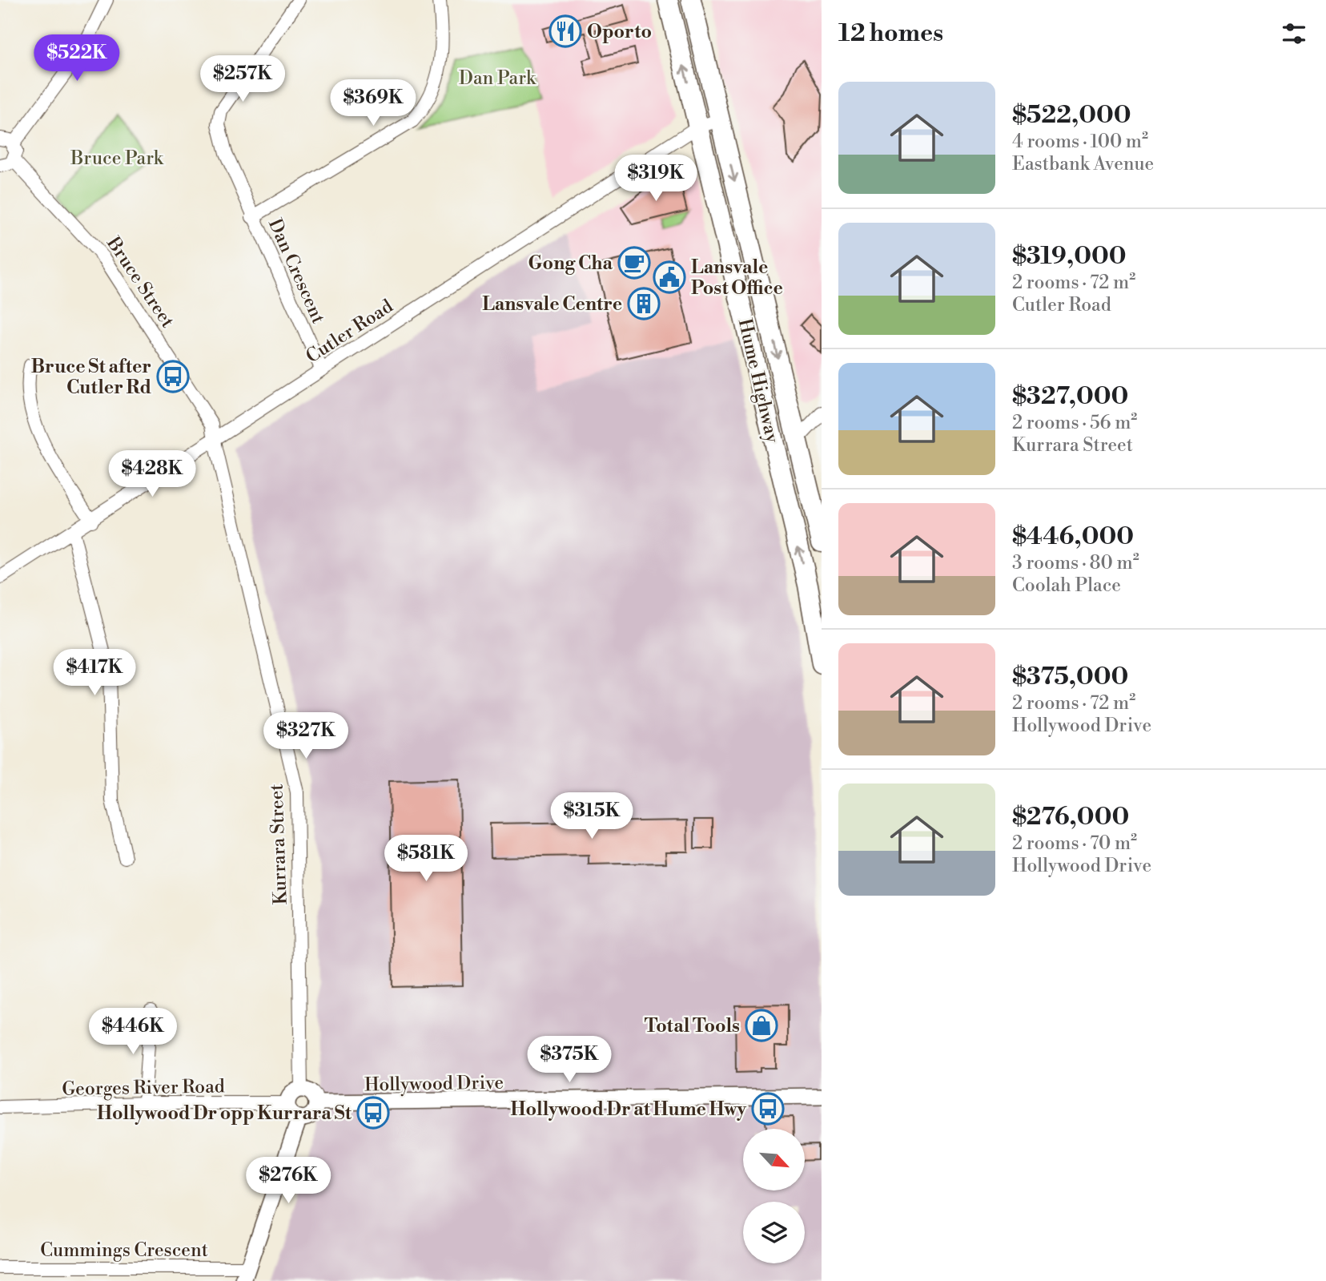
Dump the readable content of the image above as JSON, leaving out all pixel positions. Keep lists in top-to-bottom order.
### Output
{
  "streets": {
    "highway": ["Hume Highway"],
    "street": [
      "Dan Crescent",
      "Bruce Street",
      "Cutler Road",
      "Kurrara Street",
      "Hollywood Drive",
      "Georges River Road",
      "Cummings Crescent"
    ]
  },
  "crossings": [
    ["Dan Crescent", "Cutler Road"],
    ["Bruce Street", "Cutler Road"],
    ["Bruce Street", "Kurrara Street"],
    ["Cutler Road", "Hume Highway"],
    ["Cutler Road", "Kurrara Street"],
    ["Kurrara Street", "Hollywood Drive"],
    ["Kurrara Street", "Georges River Road"],
    ["Hollywood Drive", "Georges River Road"]
  ],
  "parks": ["Dan Park", "Bruce Park"],
  "places": {
    "restaurant": ["Oporto"],
    "cafe": ["Gong Cha"],
    "public building": ["Lansvale Post Office"],
    "building": ["Lansvale Centre"],
    "bus stop": ["Bruce St after Cutler Rd", "Hollywood Dr at Hume Hwy", "Hollywood Dr opp Kurrara St"],
    "shop": ["Total Tools"]
  },
  "north": "bottom right",
  "page": {
    "heading": "12 homes",
    "price": [
      "$522K",
      "$257K",
      "$369K",
      "$319K",
      "$428K",
      "$417K",
      "$327K",
      "$315K",
      "$581K",
      "$446K",
      "$375K",
      "$276K"
    ],
    "list": [
      {
        "name": "$522,000",
        "note": "4 rooms · 100 m² · Eastbank Avenue"
      },
      {
        "name": "$319,000",
        "note": "2 rooms · 72 m² · Cutler Road"
      },
      {
        "name": "$327,000",
        "note": "2 rooms · 56 m² · Kurrara Street"
      },
      {
        "name": "$446,000",
        "note": "3 rooms · 80 m² · Coolah Place"
      },
      {
        "name": "$375,000",
        "note": "2 rooms · 72 m² · Hollywood Drive"
      },
      {
        "name": "$276,000",
        "note": "2 rooms · 70 m² · Hollywood Drive"
      }
    ]
  }
}
